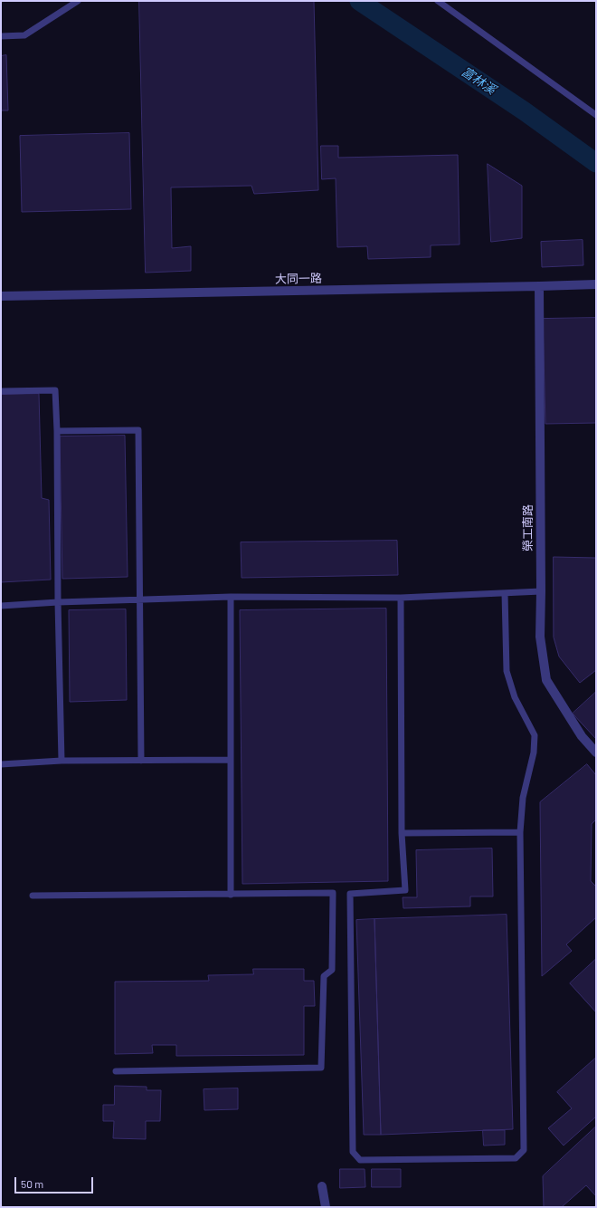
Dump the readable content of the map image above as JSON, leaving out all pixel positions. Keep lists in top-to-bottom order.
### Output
{
  "streets": {
    "street": ["大同一路", "榮工南路"]
  },
  "crossings": [
    ["大同一路", "榮工南路"]
  ],
  "water": ["富林溪"],
  "scale_bar": "50 m"
}
